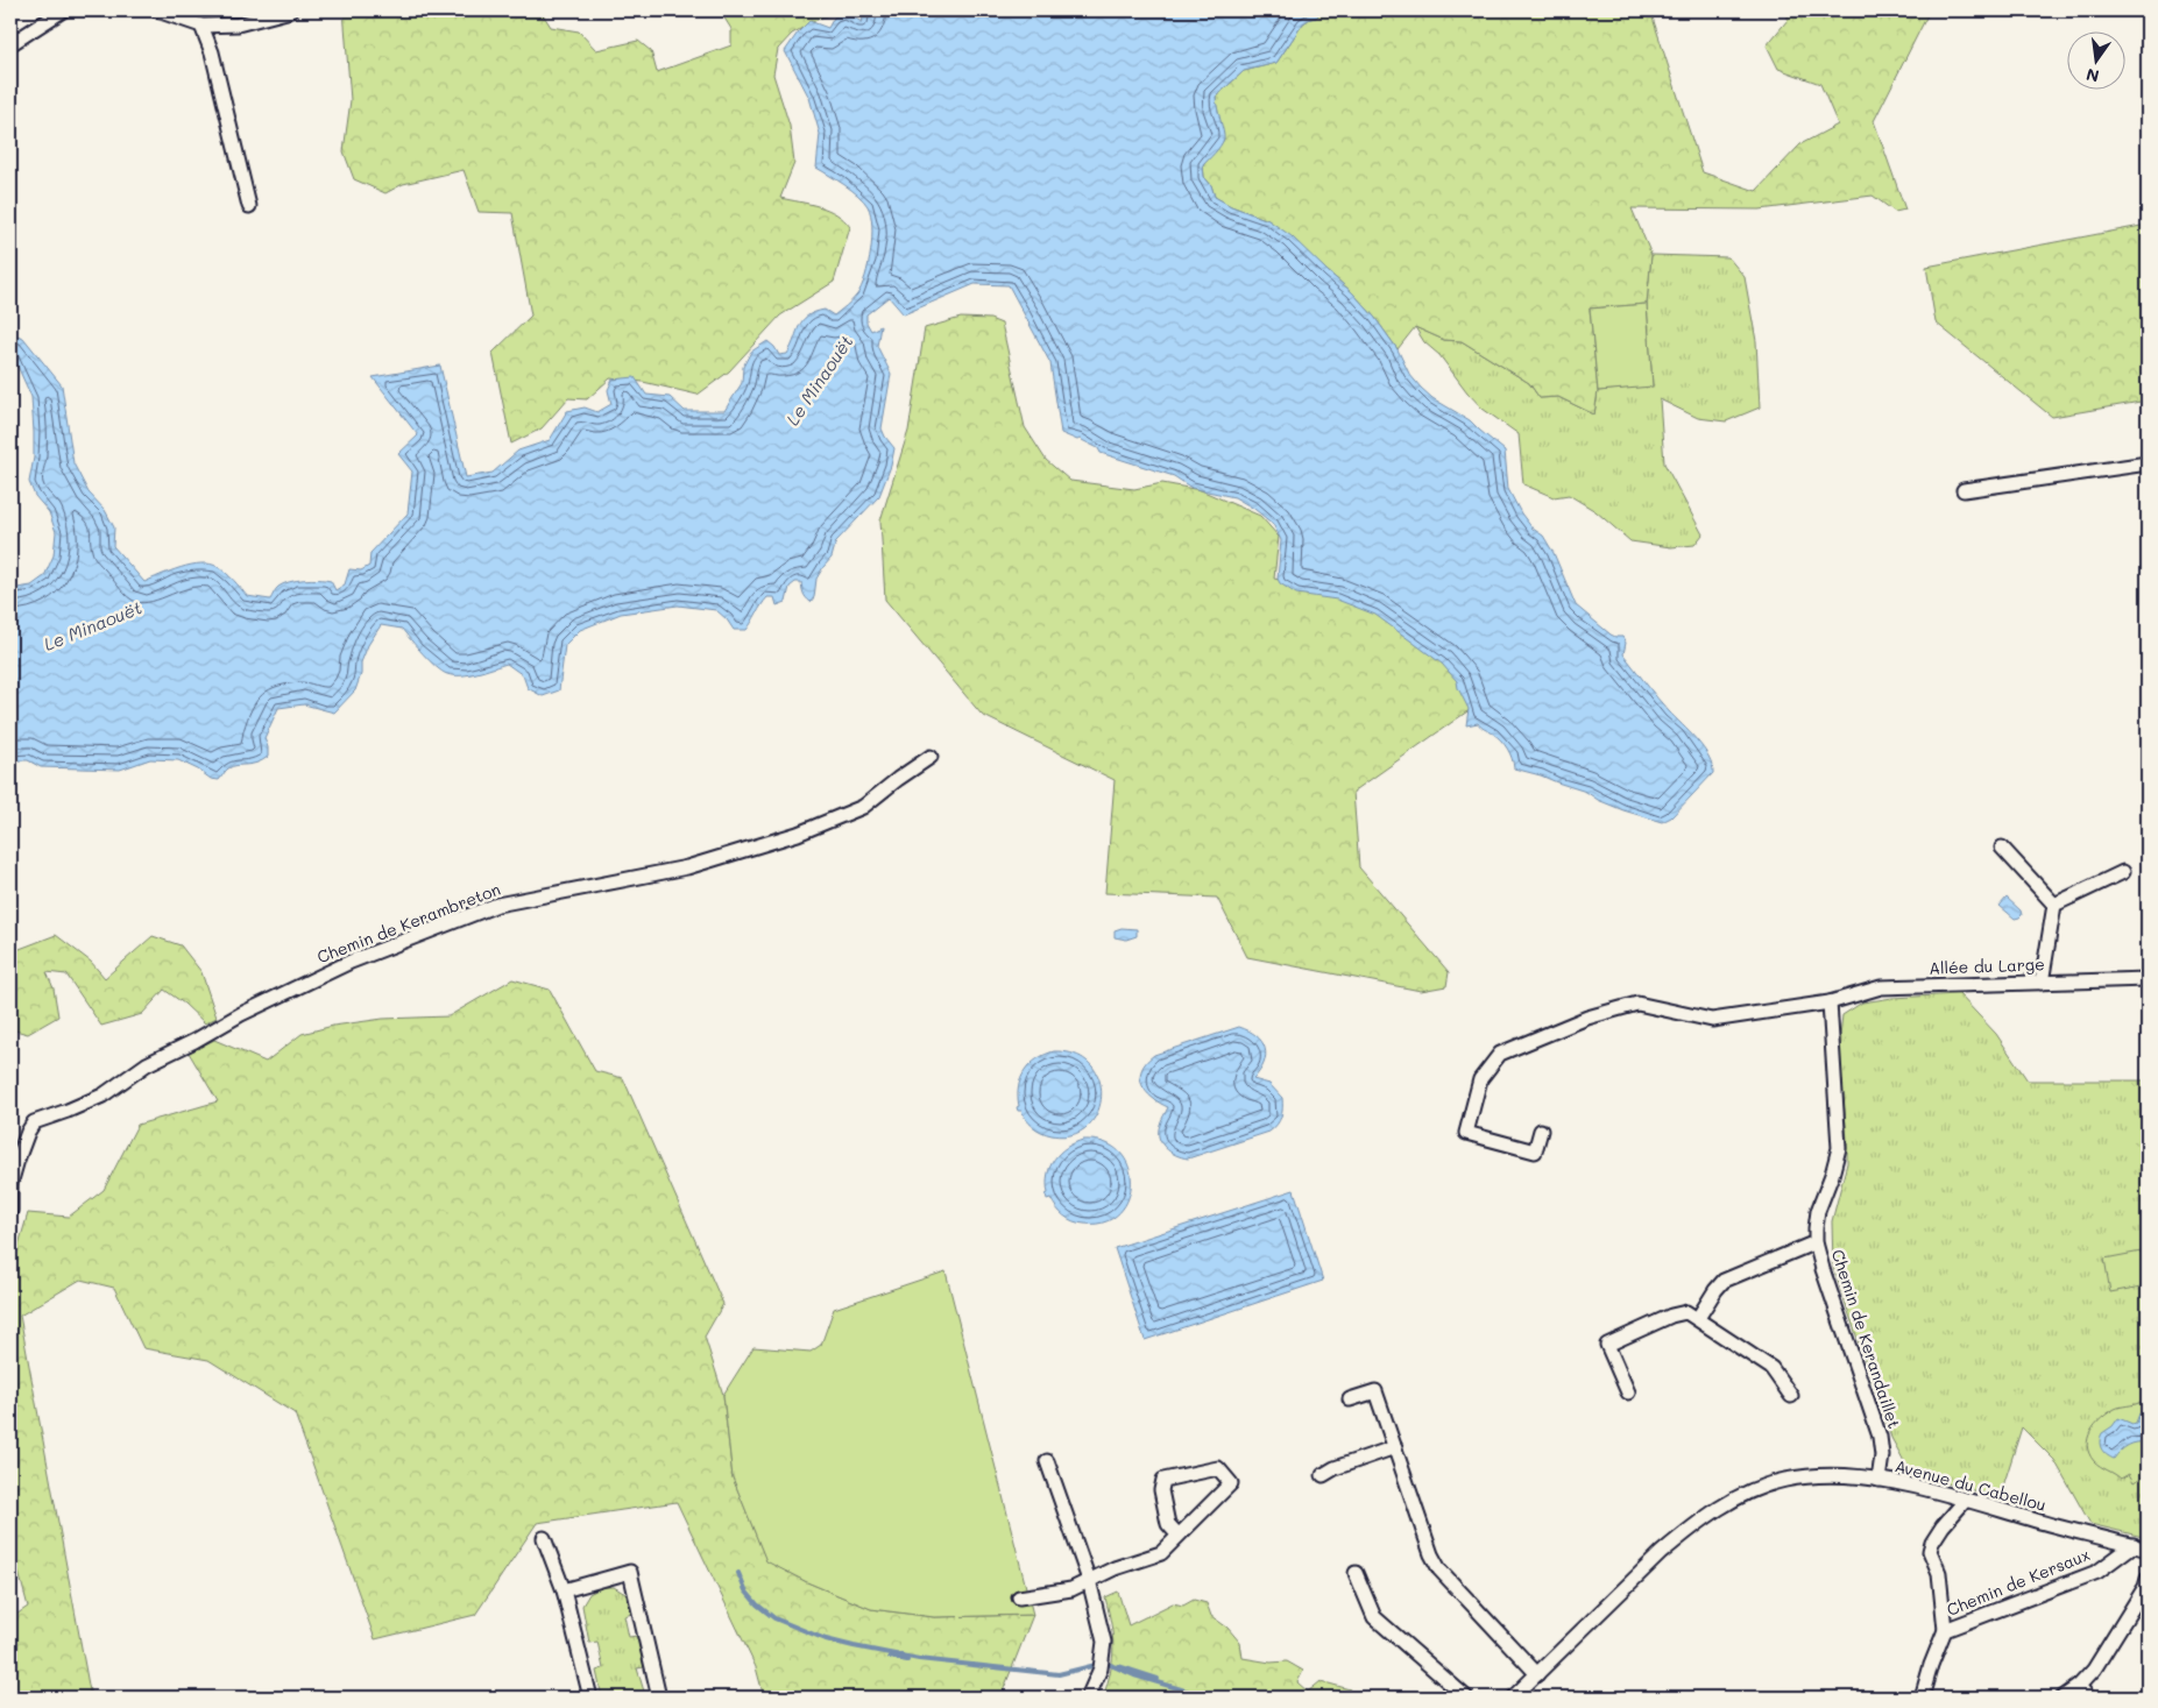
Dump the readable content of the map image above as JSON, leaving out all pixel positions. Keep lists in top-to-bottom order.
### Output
{
  "streets": {
    "street": [
      "Chemin de Kerambreton",
      "Allée du Large",
      "Chemin de Kerandaillet",
      "Avenue du Cabellou",
      "Chemin de Kersaux"
    ]
  },
  "crossings": [
    ["Allée du Large", "Chemin de Kerandaillet"],
    ["Chemin de Kerandaillet", "Avenue du Cabellou"],
    ["Avenue du Cabellou", "Chemin de Kersaux"]
  ],
  "water": ["Le Minaouët"],
  "north": "bottom"
}
